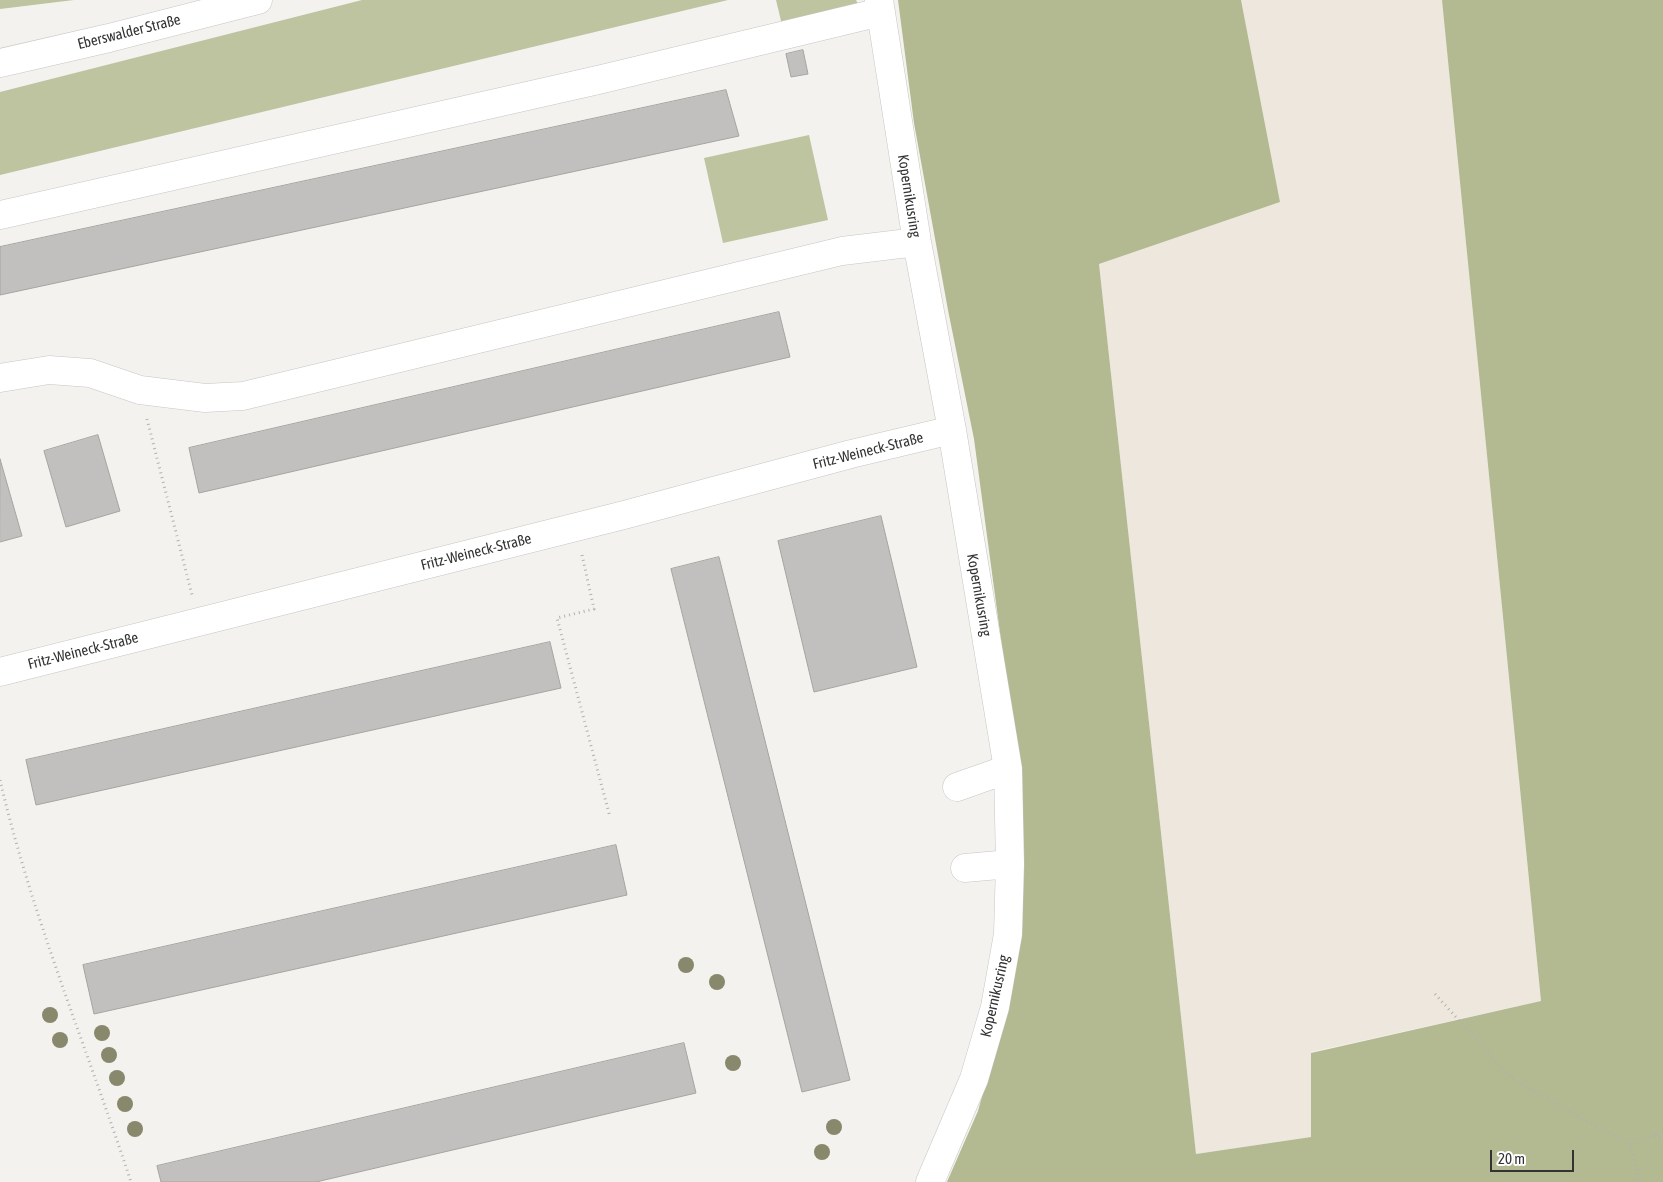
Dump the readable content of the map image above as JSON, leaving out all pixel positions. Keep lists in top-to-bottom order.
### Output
{
  "streets": {
    "street": ["Eberswalder Straße", "Kopernikusring", "Fritz-Weineck-Straße"]
  },
  "crossings": [
    ["Kopernikusring", "Fritz-Weineck-Straße"]
  ],
  "scale_bar": "20 m"
}
